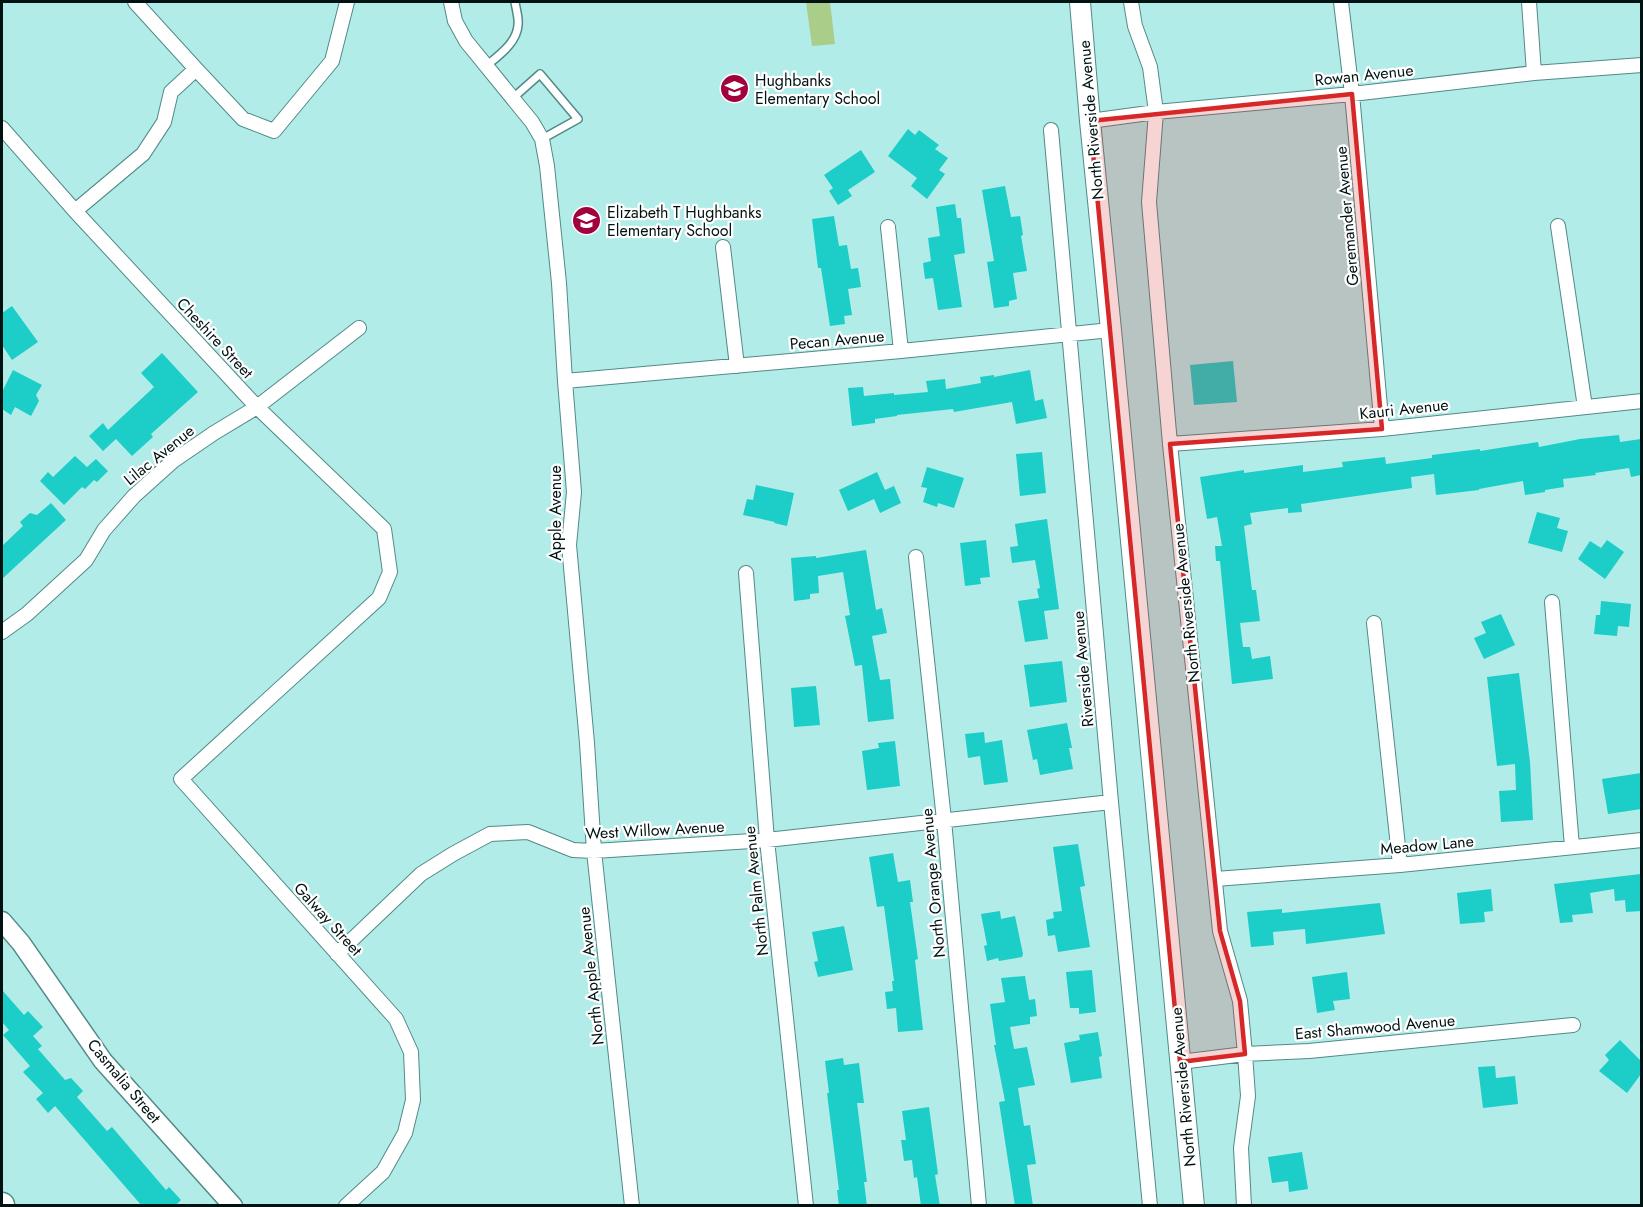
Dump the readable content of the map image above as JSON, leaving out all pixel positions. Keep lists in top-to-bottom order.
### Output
{
  "streets": {
    "main road": ["North Riverside Avenue"],
    "street": [
      "Rowan Avenue",
      "Geremander Avenue",
      "Cheshire Street",
      "Pecan Avenue",
      "Kauri Avenue",
      "Lilac Avenue",
      "Apple Avenue",
      "Riverside Avenue",
      "West Willow Avenue",
      "Meadow Lane",
      "North Orange Avenue",
      "North Palm Avenue",
      "Galway Street",
      "North Apple Avenue",
      "East Shamwood Avenue",
      "Casmalia Street"
    ]
  },
  "crossings": [
    ["Rowan Avenue", "North Riverside Avenue"],
    ["Rowan Avenue", "Geremander Avenue"],
    ["North Riverside Avenue", "Pecan Avenue"],
    ["North Riverside Avenue", "Kauri Avenue"],
    ["North Riverside Avenue", "Meadow Lane"],
    ["North Riverside Avenue", "East Shamwood Avenue"],
    ["Geremander Avenue", "Kauri Avenue"],
    ["Cheshire Street", "Lilac Avenue"],
    ["Cheshire Street", "Galway Street"],
    ["Pecan Avenue", "Apple Avenue"],
    ["Pecan Avenue", "Riverside Avenue"],
    ["Apple Avenue", "North Apple Avenue"],
    ["Riverside Avenue", "West Willow Avenue"],
    ["West Willow Avenue", "North Orange Avenue"],
    ["West Willow Avenue", "North Palm Avenue"],
    ["West Willow Avenue", "Galway Street"],
    ["West Willow Avenue", "North Apple Avenue"]
  ],
  "places": {
    "school or university": ["Hughbanks Elementary School", "Elizabeth T Hughbanks Elementary School"]
  }
}
